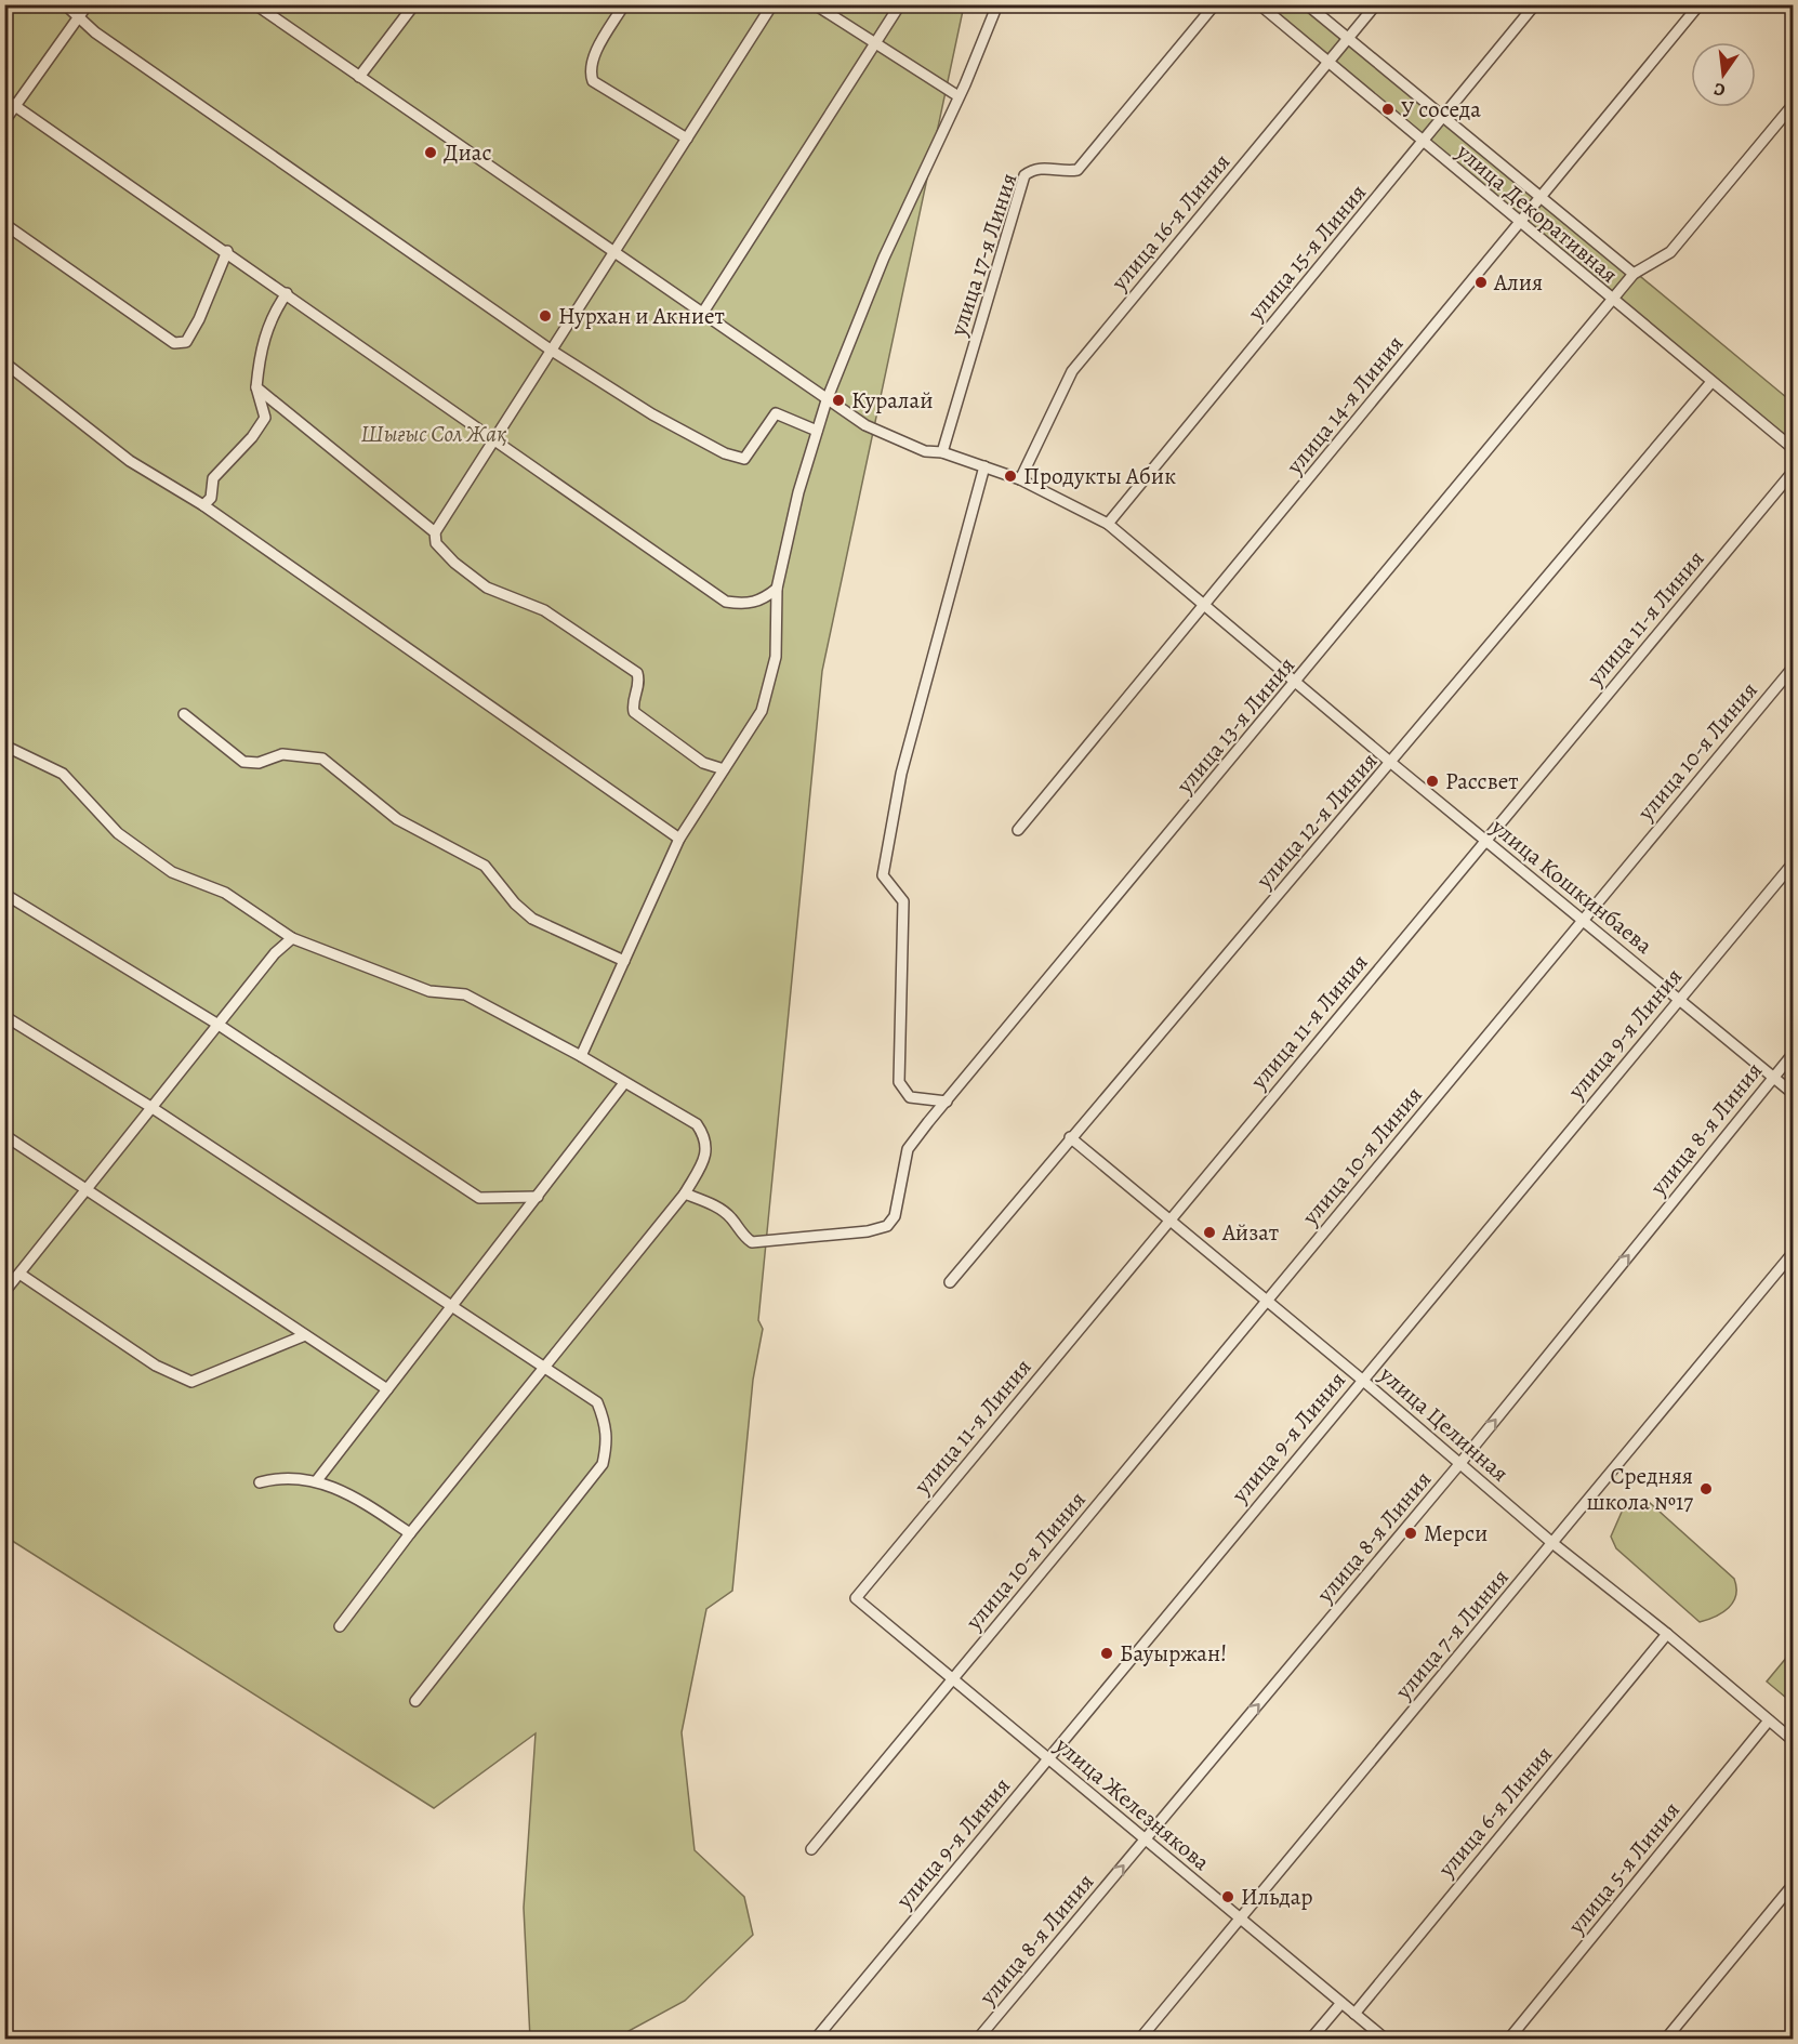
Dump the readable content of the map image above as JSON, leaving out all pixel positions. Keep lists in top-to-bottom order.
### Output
{
  "streets": {
    "street": [
      "улица Декоративная",
      "улица 16-я Линия",
      "улица 15-я Линия",
      "улица 17-я Линия",
      "улица 14-я Линия",
      "улица 11-я Линия",
      "улица 13-я Линия",
      "улица 10-я Линия",
      "улица 12-я Линия",
      "улица Кошкинбаева",
      "улица 9-я Линия",
      "улица 8-я Линия",
      "улица Целинная",
      "улица 7-я Линия",
      "улица Железнякова",
      "улица 6-я Линия",
      "улица 5-я Линия"
    ]
  },
  "crossings": [
    ["улица Декоративная", "улица 16-я Линия"],
    ["улица Декоративная", "улица 15-я Линия"],
    ["улица Декоративная", "улица 14-я Линия"],
    ["улица Декоративная", "улица 13-я Линия"],
    ["улица Декоративная", "улица 12-я Линия"],
    ["улица 16-я Линия", "улица Кошкинбаева"],
    ["улица 15-я Линия", "улица Кошкинбаева"],
    ["улица 17-я Линия", "улица Кошкинбаева"],
    ["улица 14-я Линия", "улица Кошкинбаева"],
    ["улица 11-я Линия", "улица Кошкинбаева"],
    ["улица 11-я Линия", "улица Целинная"],
    ["улица 11-я Линия", "улица Железнякова"],
    ["улица 13-я Линия", "улица Кошкинбаева"],
    ["улица 10-я Линия", "улица Кошкинбаева"],
    ["улица 10-я Линия", "улица Целинная"],
    ["улица 10-я Линия", "улица Железнякова"],
    ["улица 12-я Линия", "улица Кошкинбаева"],
    ["улица 12-я Линия", "улица Целинная"],
    ["улица Кошкинбаева", "улица 9-я Линия"],
    ["улица Кошкинбаева", "улица 8-я Линия"],
    ["улица 9-я Линия", "улица Целинная"],
    ["улица 9-я Линия", "улица Железнякова"],
    ["улица 8-я Линия", "улица Целинная"],
    ["улица 8-я Линия", "улица Железнякова"],
    ["улица Целинная", "улица 7-я Линия"],
    ["улица Целинная", "улица 6-я Линия"],
    ["улица Целинная", "улица 5-я Линия"],
    ["улица 7-я Линия", "улица Железнякова"],
    ["улица Железнякова", "улица 6-я Линия"]
  ],
  "one_way": ["улица 8-я Линия"],
  "parks": ["Шығыс Сол Жақ"],
  "places": [
    "У соседа",
    "Диас",
    "Алия",
    "Нурхан и Акниет",
    "Куралай",
    "Продукты Абик",
    "Рассвет",
    "Айзат",
    "Средняя школа №17",
    "Мерси",
    "Бауыржан!",
    "Ильдар"
  ],
  "north": "bottom"
}
